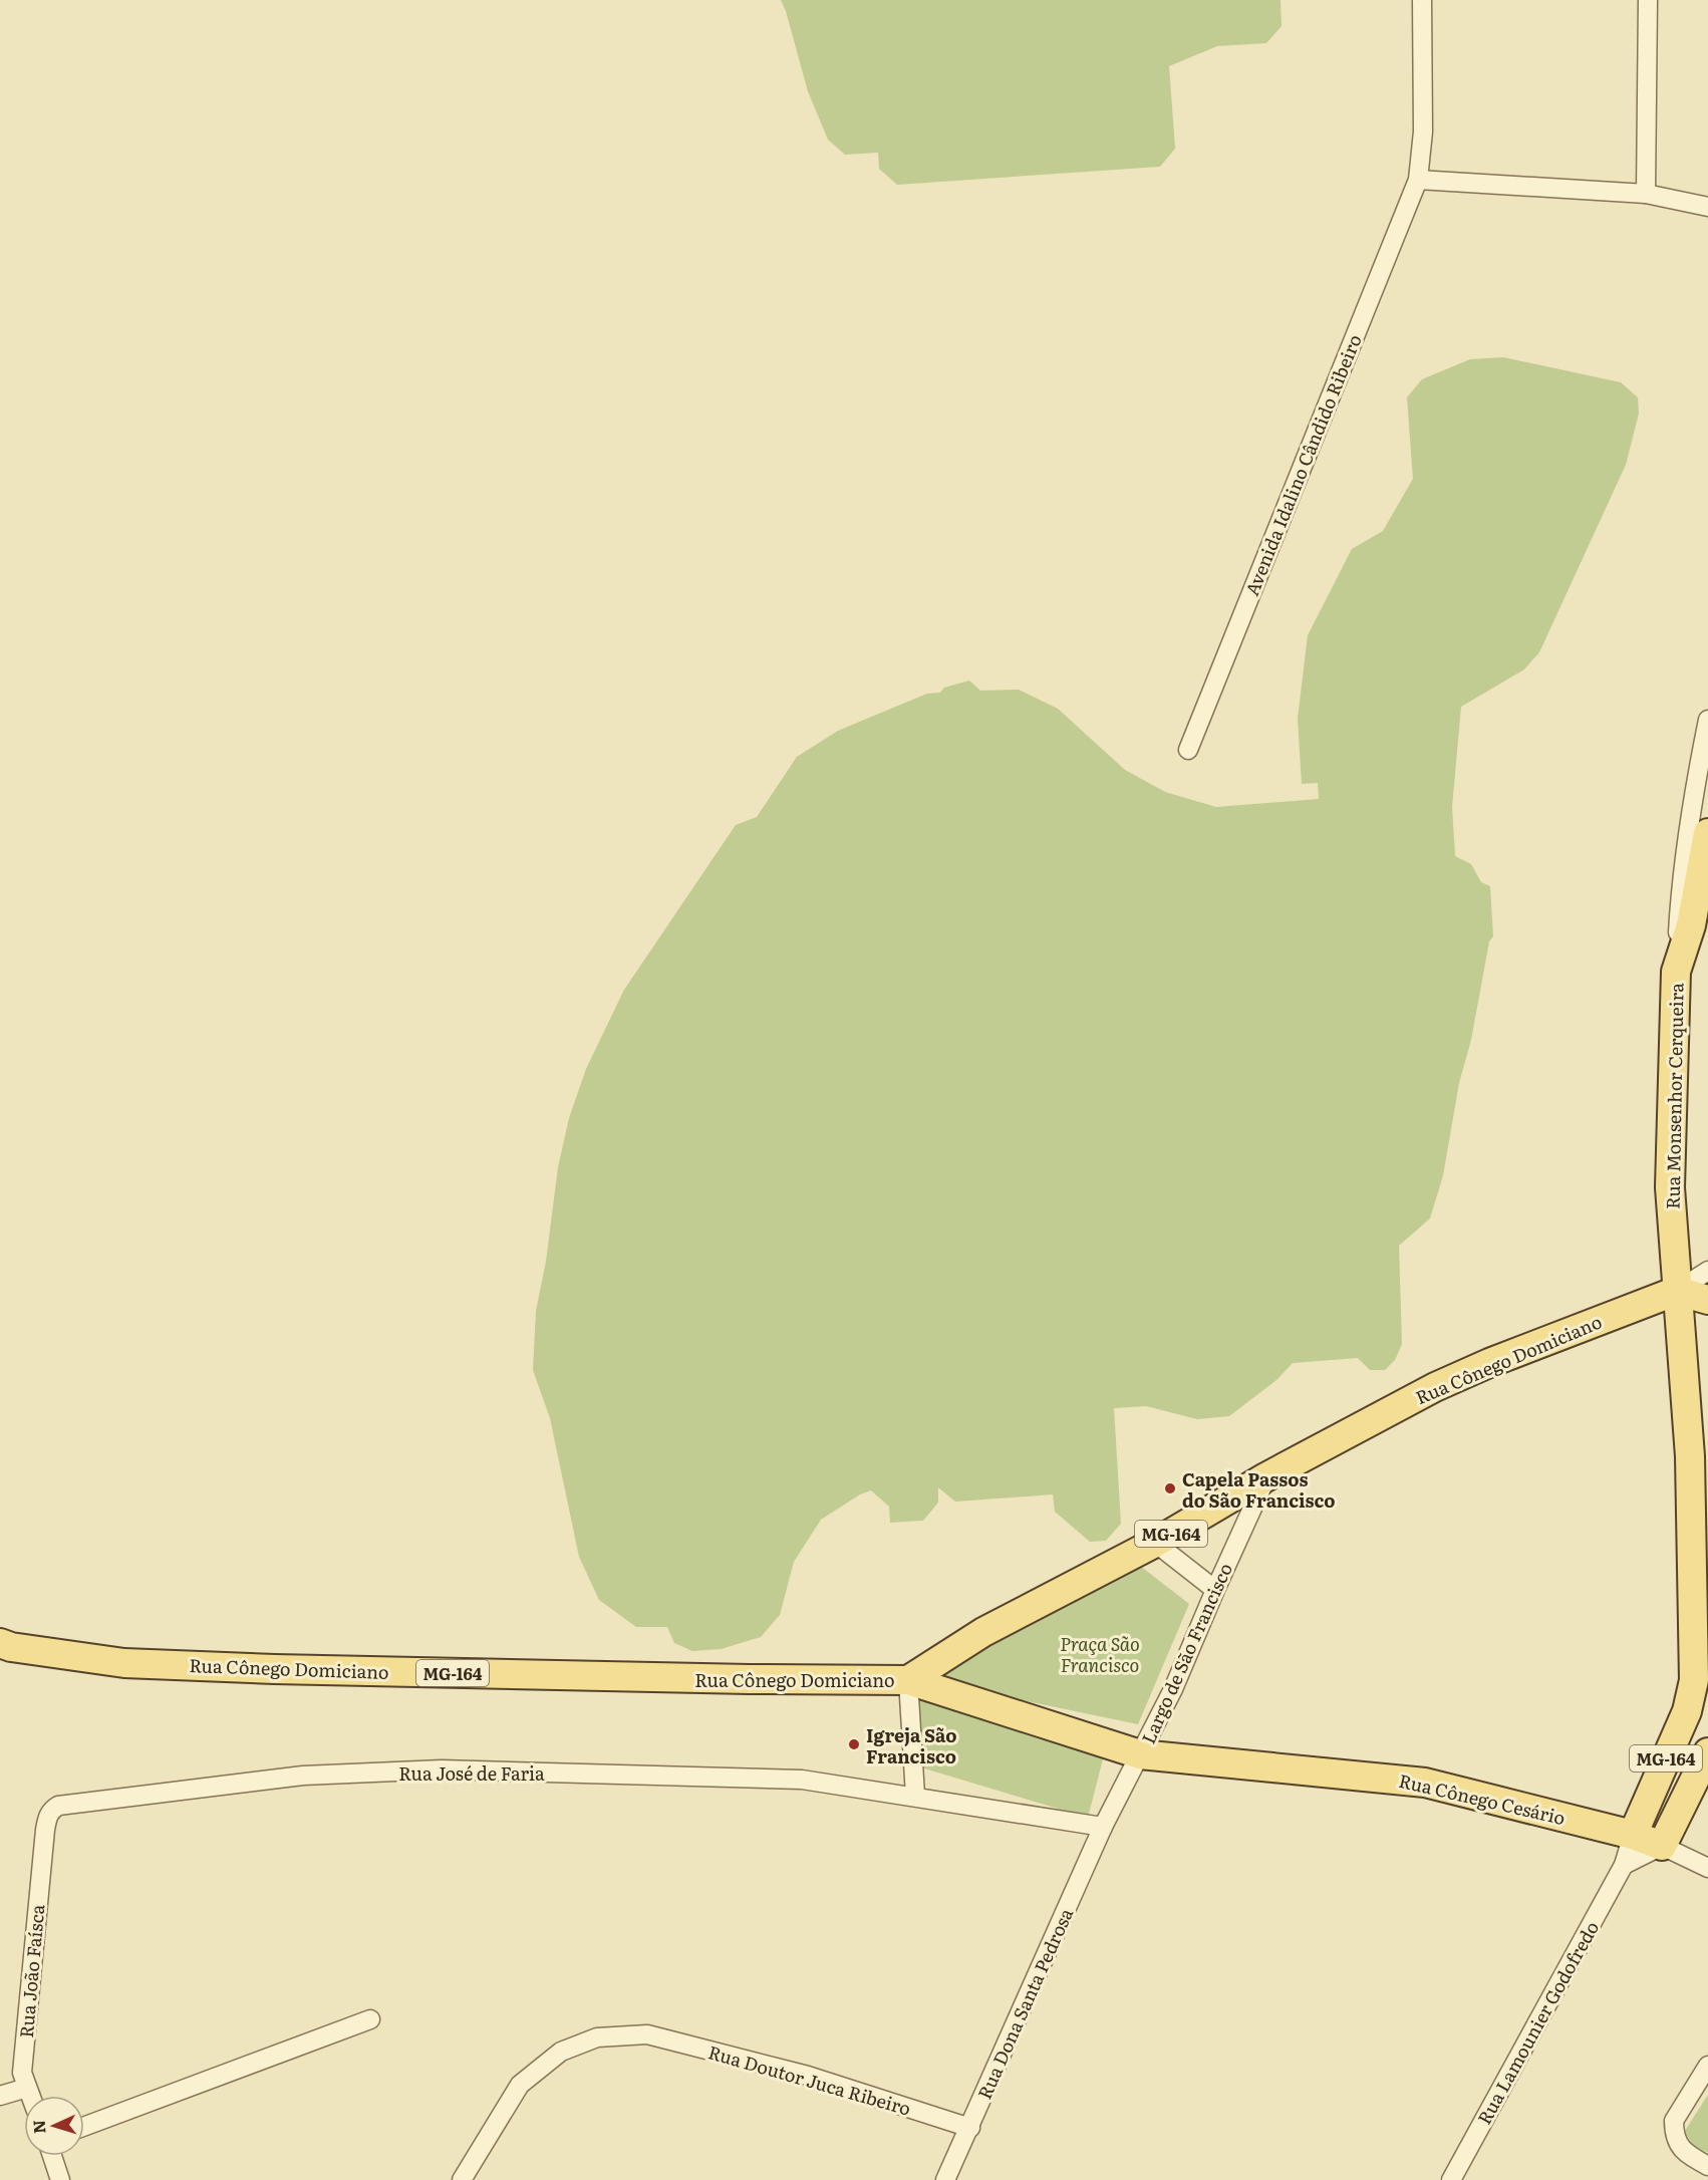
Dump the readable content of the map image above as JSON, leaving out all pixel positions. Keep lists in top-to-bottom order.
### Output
{
  "streets": {
    "main road": [
      "Rua Monsenhor Cerqueira",
      "Rua Cônego Domiciano",
      "MG-164",
      "Rua Cônego Cesário"
    ],
    "street": [
      "Avenida Idalino Cândido Ribeiro",
      "Largo de São Francisco",
      "Rua José de Faria",
      "Rua João Faísca",
      "Rua Dona Santa Pedrosa",
      "Rua Lamounier Godofredo",
      "Rua Doutor Juca Ribeiro"
    ]
  },
  "crossings": [
    ["Rua Monsenhor Cerqueira", "Rua Cônego Domiciano"],
    ["Rua Monsenhor Cerqueira", "MG-164"],
    ["Rua Cônego Domiciano", "MG-164"],
    ["Rua Cônego Domiciano", "Largo de São Francisco"],
    ["MG-164", "Largo de São Francisco"],
    ["MG-164", "Rua Cônego Cesário"],
    ["MG-164", "Rua Lamounier Godofredo"],
    ["Largo de São Francisco", "Rua José de Faria"],
    ["Largo de São Francisco", "Rua Cônego Cesário"],
    ["Largo de São Francisco", "Rua Dona Santa Pedrosa"],
    ["Rua José de Faria", "Rua João Faísca"],
    ["Rua José de Faria", "Rua Dona Santa Pedrosa"],
    ["Rua Cônego Cesário", "Rua Lamounier Godofredo"],
    ["Rua Dona Santa Pedrosa", "Rua Doutor Juca Ribeiro"]
  ],
  "parks": ["Praça São Francisco"],
  "places": ["Capela Passos do São Francisco", "Igreja São Francisco"],
  "north": "left"
}
